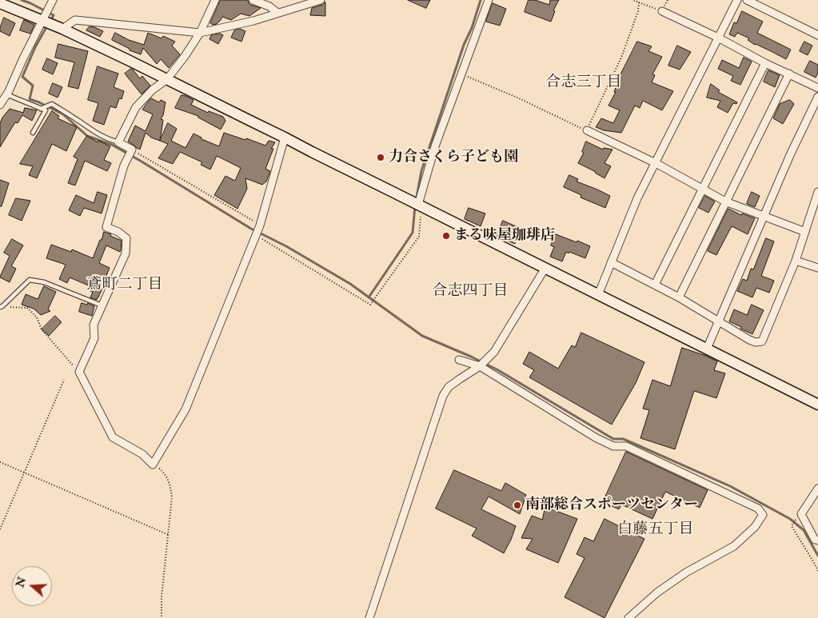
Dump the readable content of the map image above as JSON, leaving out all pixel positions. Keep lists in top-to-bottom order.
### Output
{
  "districts": [
    "合志三丁目",
    "鳶町二丁目",
    "合志四丁目",
    "白藤五丁目"
  ],
  "places": ["力合さくら子ども園", "まる味屋珈琲店", "南部総合スポーツセンター"],
  "north": "left"
}
